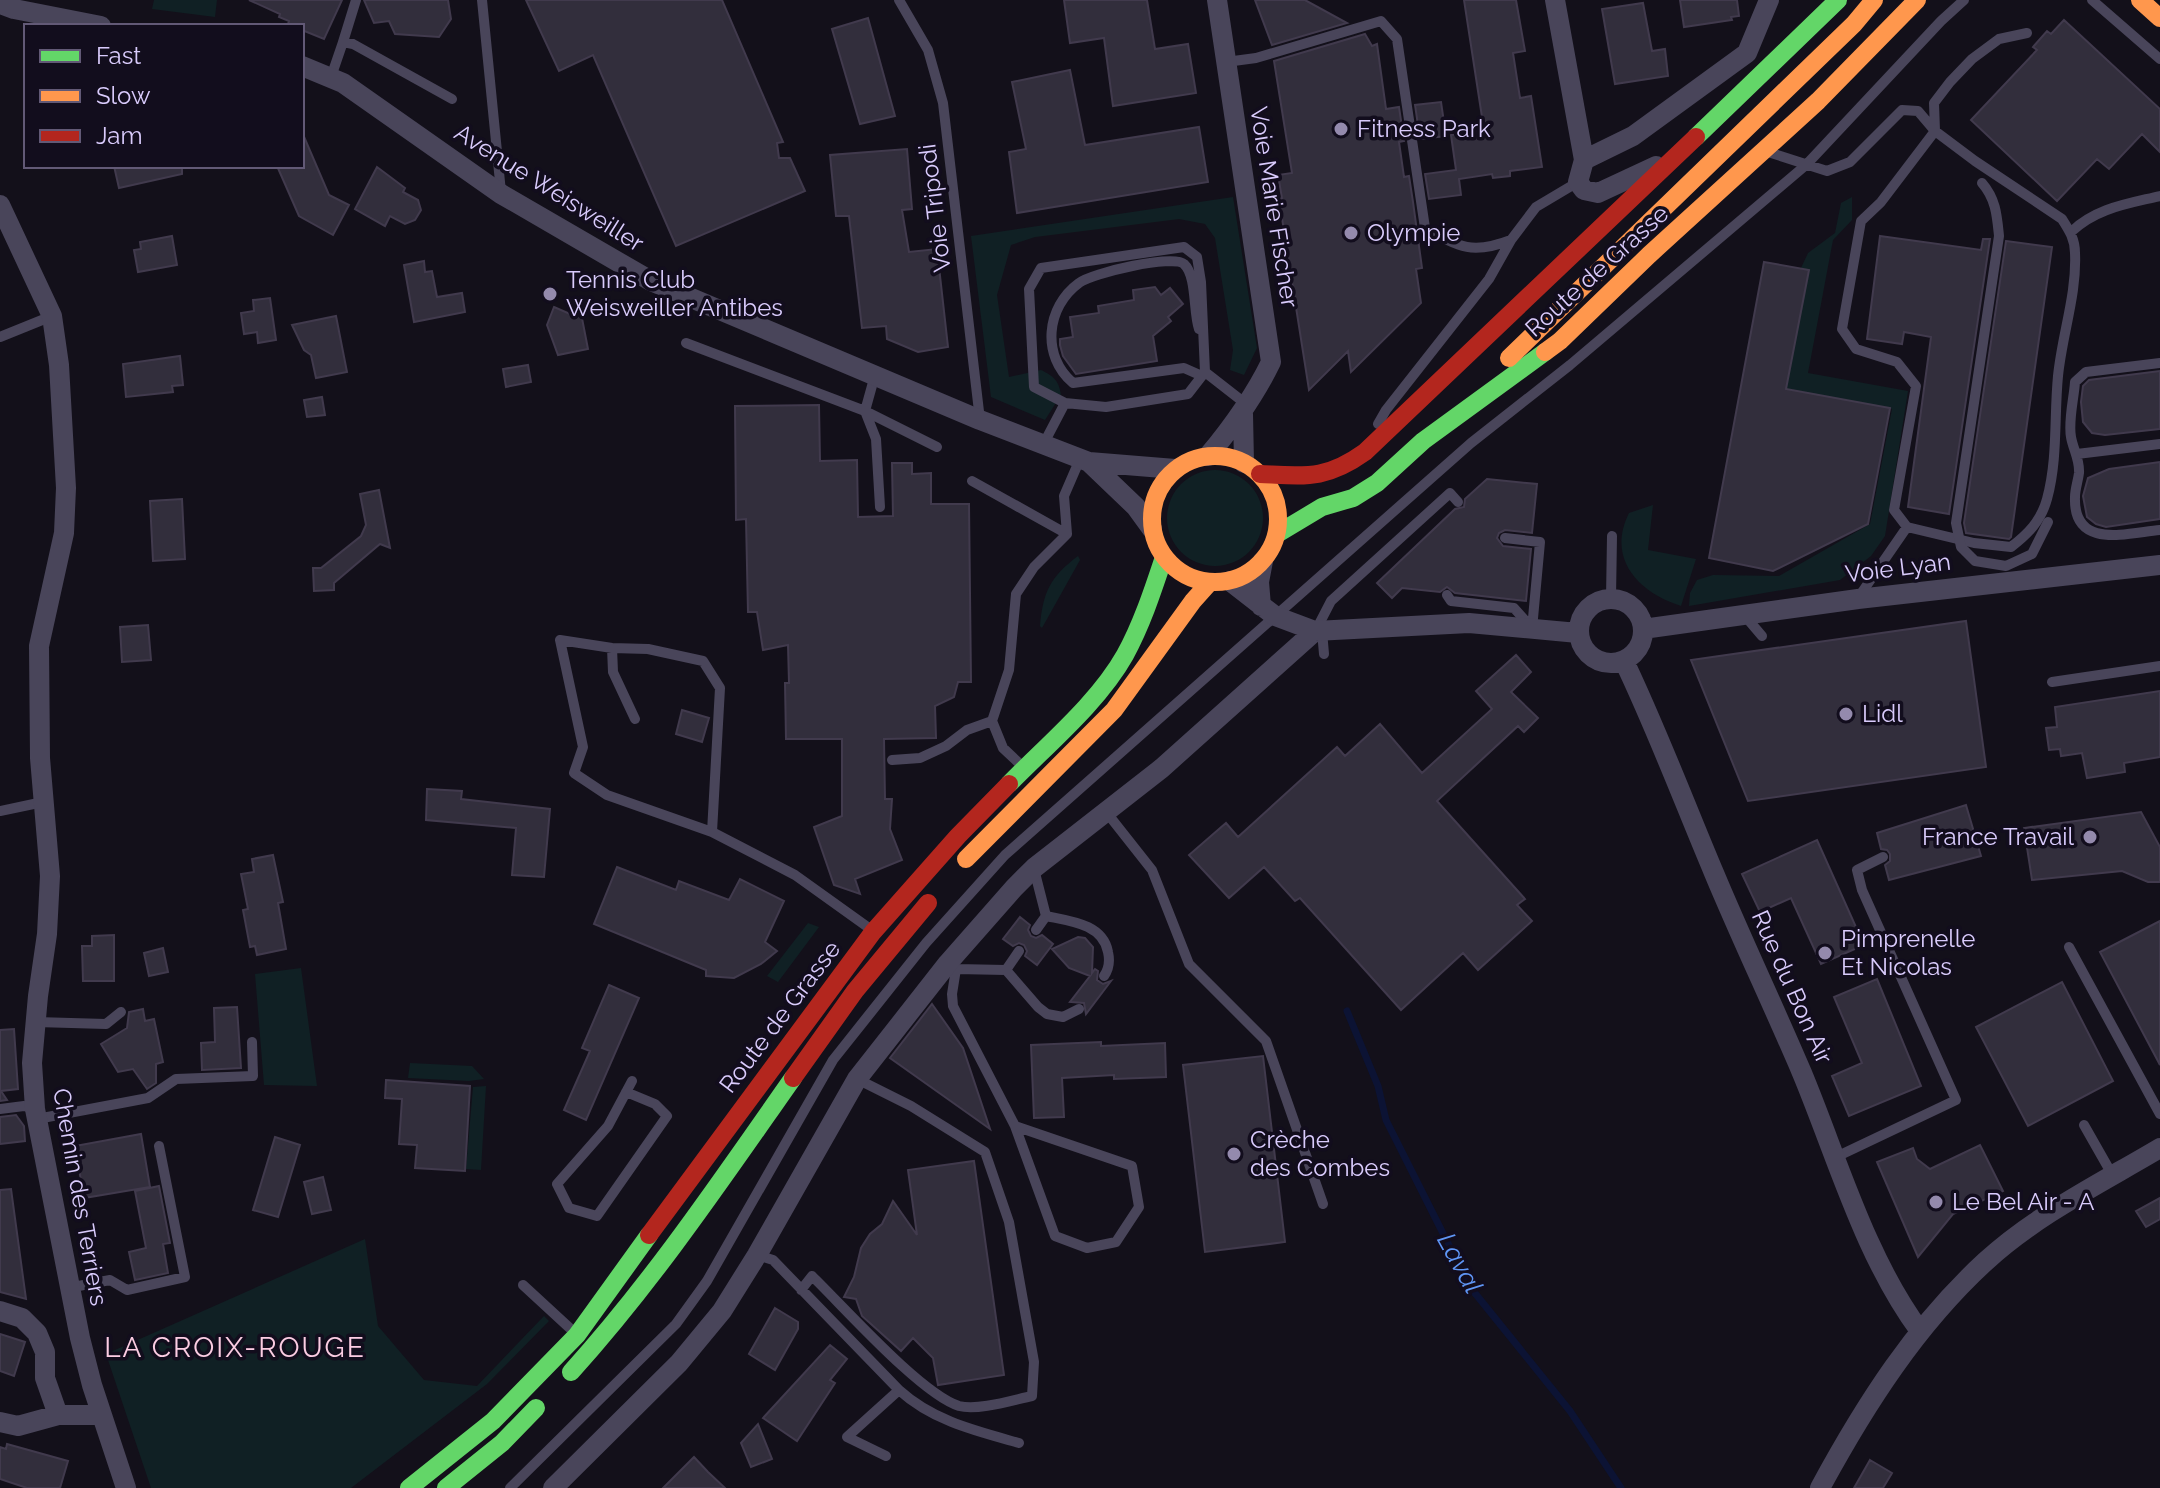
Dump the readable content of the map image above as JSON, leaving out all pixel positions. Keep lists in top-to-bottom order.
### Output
{
  "streets": {
    "main road": ["Route de Grasse"],
    "street": [
      "Avenue Weisweiller",
      "Voie Marie Fischer",
      "Voie Lyan",
      "Rue du Bon Air",
      "Chemin des Terriers"
    ],
    "lane": ["Voie Tripodi"]
  },
  "crossings": [
    ["Avenue Weisweiller", "Voie Marie Fischer"],
    ["Avenue Weisweiller", "Voie Tripodi"],
    ["Avenue Weisweiller", "Route de Grasse"],
    ["Voie Marie Fischer", "Route de Grasse"],
    ["Voie Lyan", "Rue du Bon Air"]
  ],
  "districts": ["LA CROIX-ROUGE"],
  "water": ["Laval"],
  "places": [
    "Fitness Park",
    "Olympie",
    "Tennis Club Weisweiller Antibes",
    "Lidl",
    "France Travail",
    "Pimprenelle Et Nicolas",
    "Crèche des Combes",
    "Le Bel Air - A"
  ],
  "legend": ["Fast", "Slow", "Jam"]
}
